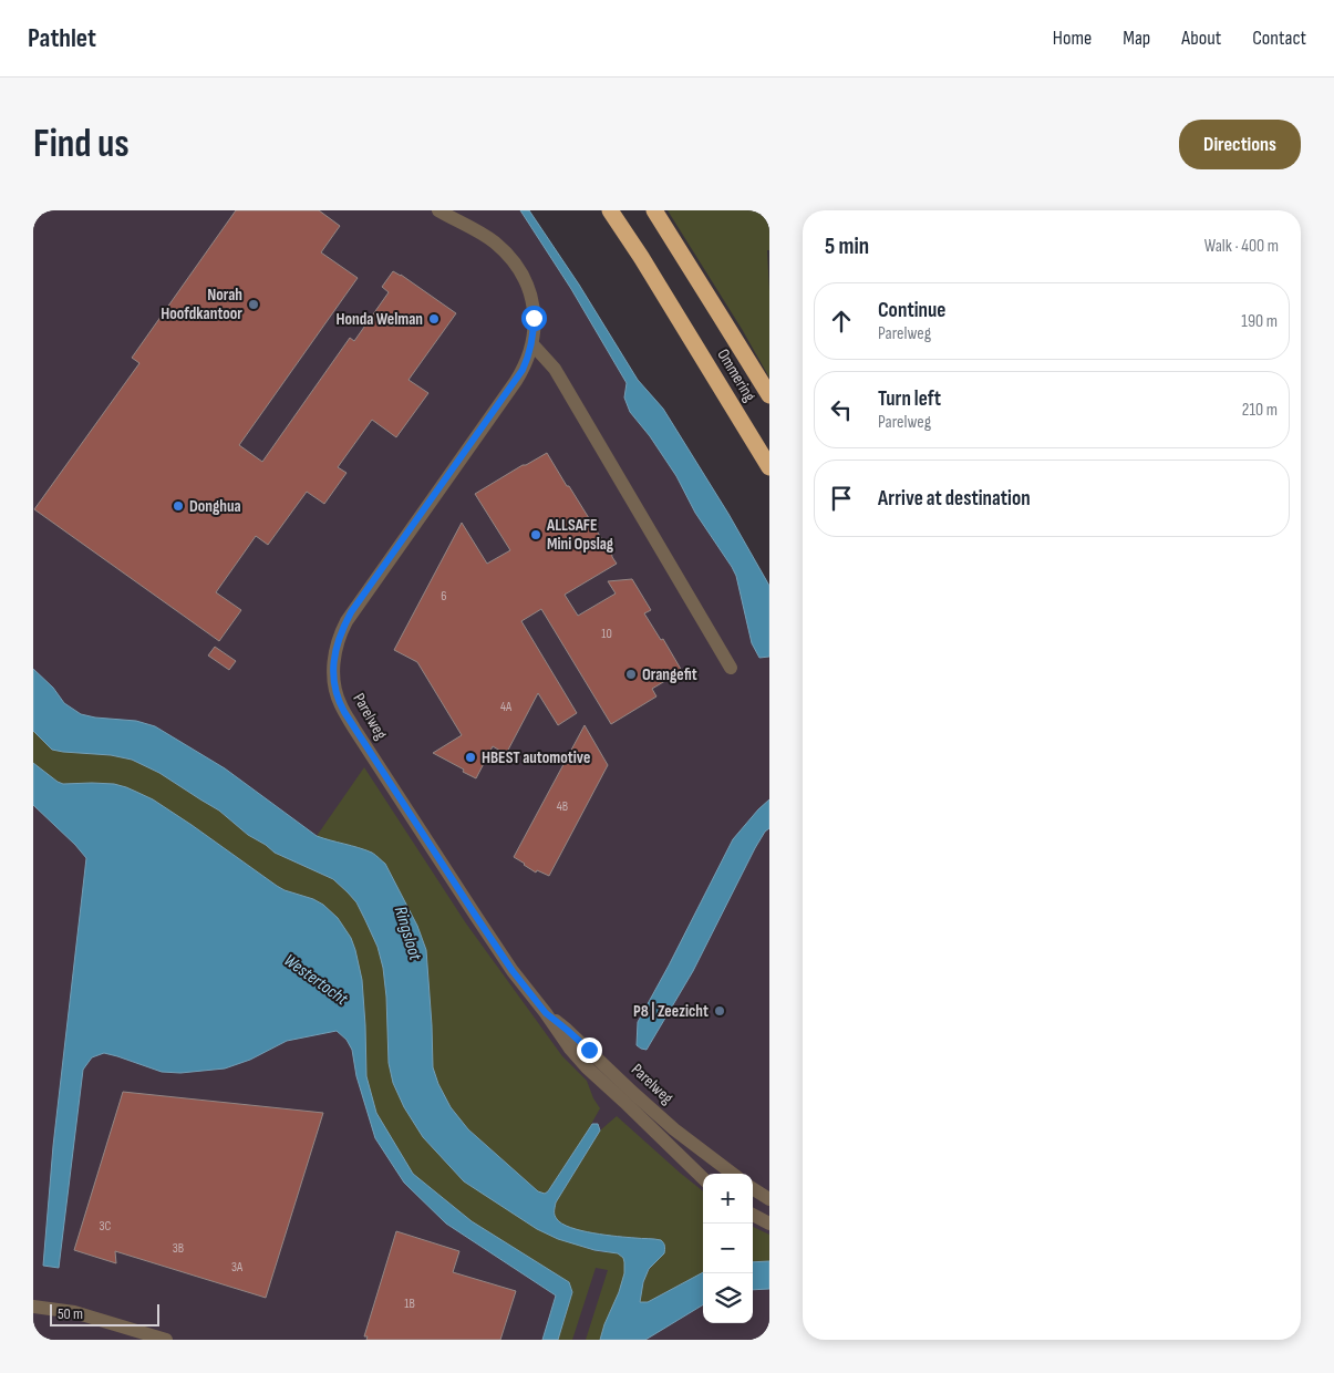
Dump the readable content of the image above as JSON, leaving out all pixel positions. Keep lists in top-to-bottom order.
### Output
{
  "streets": {
    "highway": ["Ommering"],
    "street": ["Parelweg"]
  },
  "water": ["Ringsloot", "Westertocht"],
  "places": [
    "Norah Hoofdkantoor",
    "Honda Welman",
    "Donghua",
    "ALLSAFE Mini Opslag",
    "Orangefit",
    "HBEST automotive",
    "P8 | Zeezicht"
  ],
  "house_numbers": [
    "6",
    "10",
    "4A",
    "4B",
    "3C",
    "3B",
    "3A",
    "1B"
  ],
  "scale_bar": "50 m",
  "page": {
    "header": "Pathlet",
    "nav": [
      "Home",
      "Map",
      "About",
      "Contact"
    ],
    "buttons": "Directions",
    "title": "Find us",
    "heading": ["5 min", "Walk · 400 m"],
    "list": [
      ["Continue", "Parelweg", "190 m"],
      ["Turn left", "Parelweg", "210 m"],
      "Arrive at destination"
    ],
    "map_buttons": ["+", "−"],
    "scale": "50 m"
  }
}
